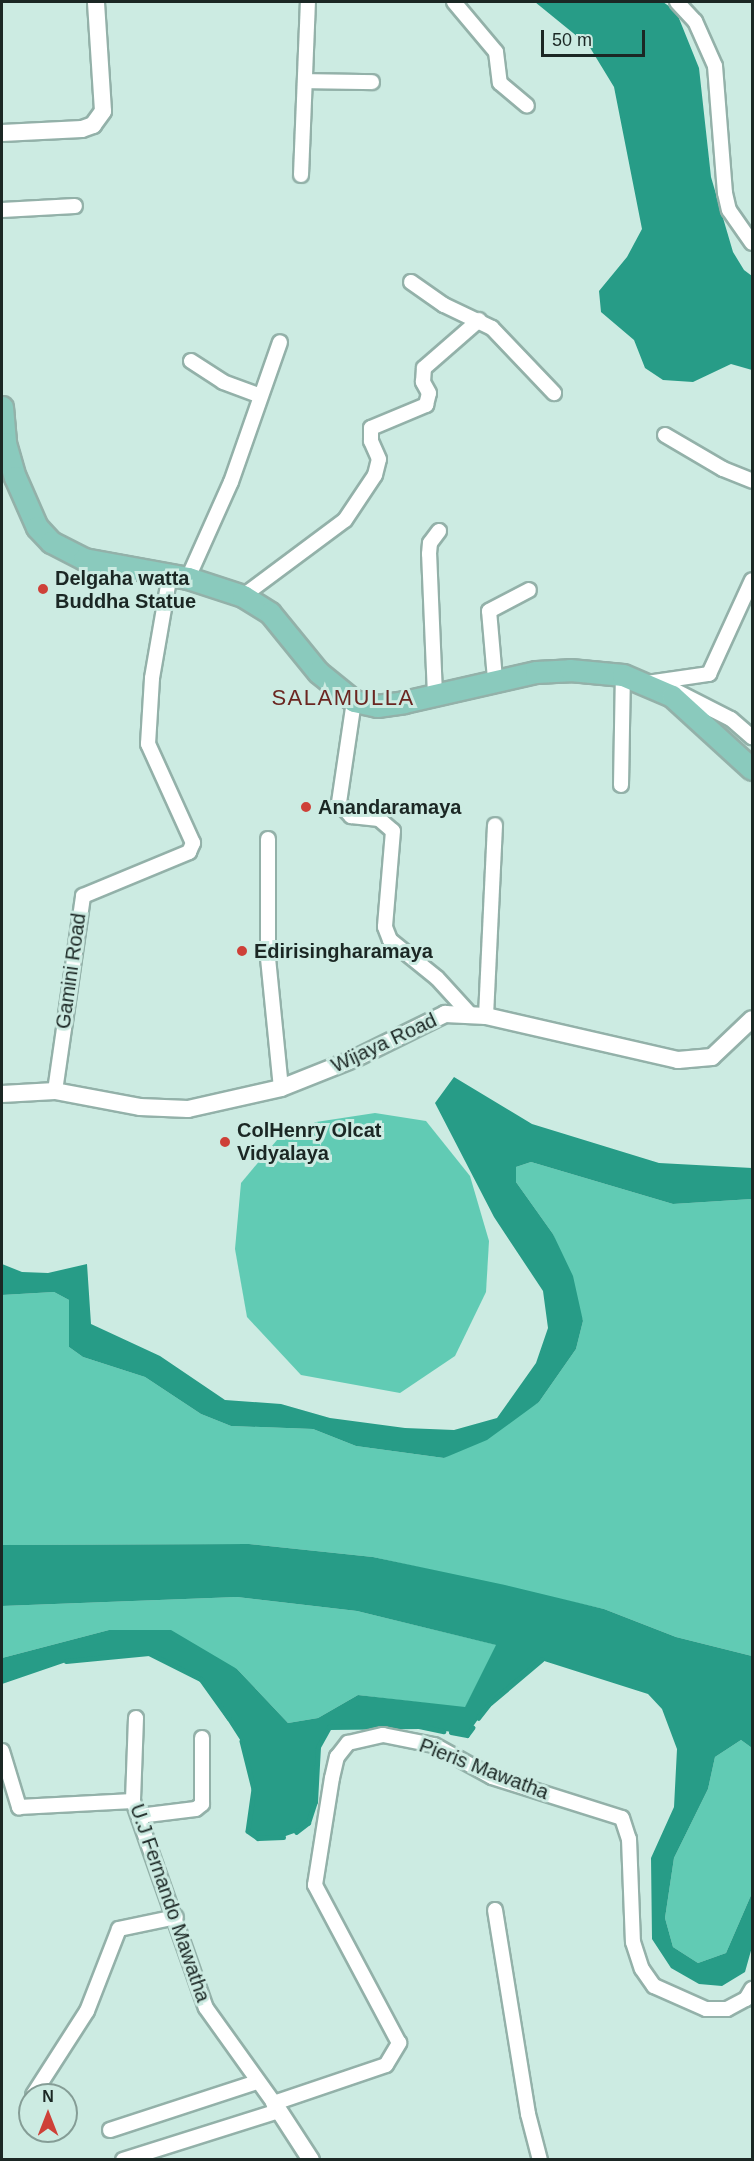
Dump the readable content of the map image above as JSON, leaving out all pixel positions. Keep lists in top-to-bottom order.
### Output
{
  "streets": {
    "street": [
      "Gamini Road",
      "Wijaya Road",
      "Pieris Mawatha",
      "U.J Fernando Mawatha"
    ]
  },
  "crossings": [
    ["Gamini Road", "Wijaya Road"],
    ["Pieris Mawatha", "U.J Fernando Mawatha"]
  ],
  "districts": ["SALAMULLA"],
  "places": [
    "Delgaha watta Buddha Statue",
    "Anandaramaya",
    "Edirisingharamaya",
    "ColHenry Olcat Vidyalaya"
  ],
  "scale_bar": "50 m",
  "north": "top"
}
